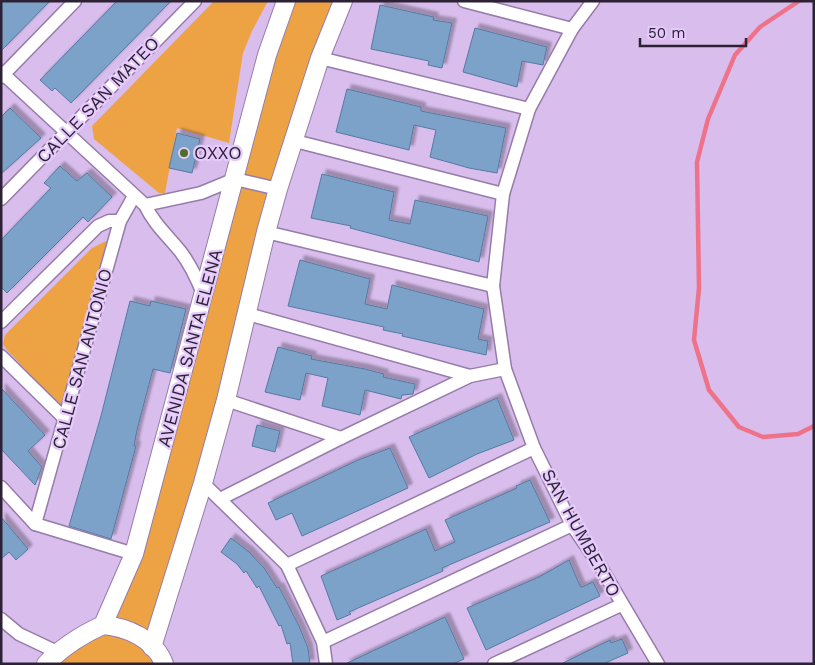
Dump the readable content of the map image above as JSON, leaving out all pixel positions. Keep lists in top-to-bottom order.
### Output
{
  "streets": {
    "street": [
      "CALLE SAN MATEO",
      "AVENIDA SANTA ELENA",
      "CALLE SAN ANTONIO",
      "SAN HUMBERTO"
    ]
  },
  "places": ["OXXO"],
  "scale_bar": "50 m"
}
